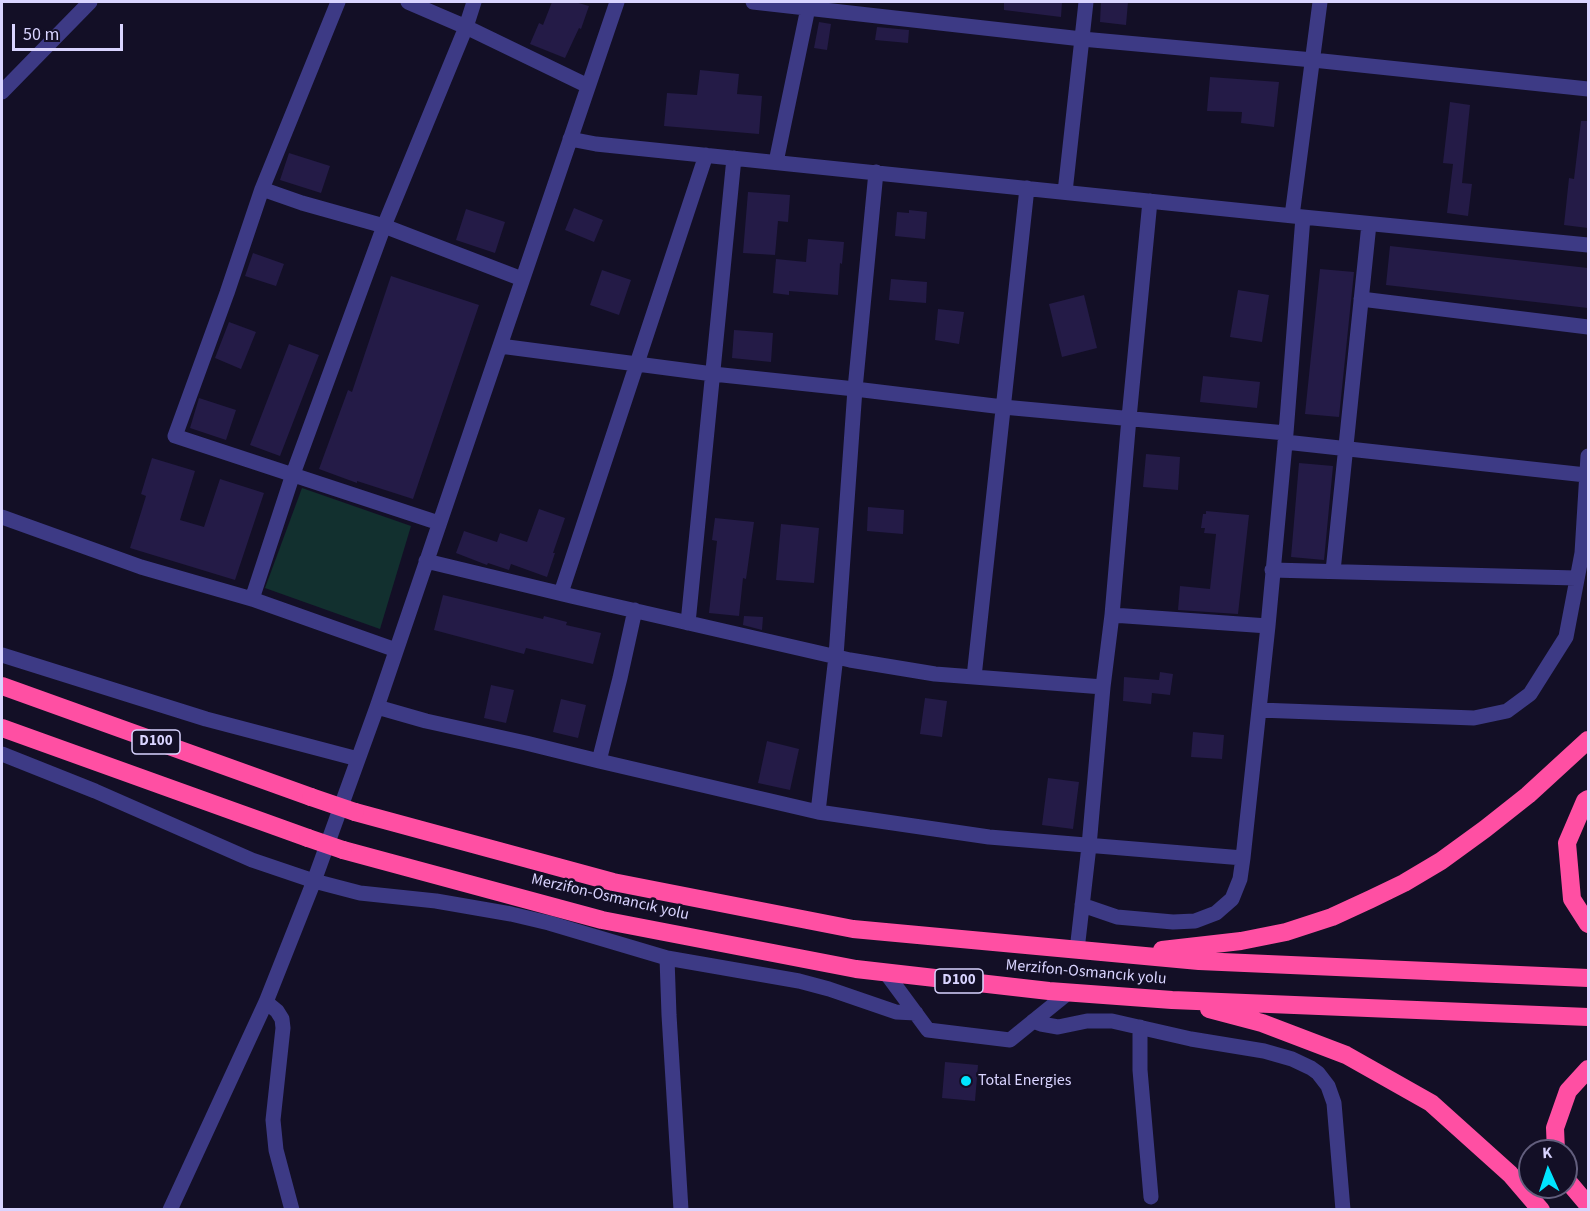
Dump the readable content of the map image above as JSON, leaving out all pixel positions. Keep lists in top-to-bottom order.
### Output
{
  "streets": {
    "highway": ["D100", "Merzifon-Osmancık yolu"]
  },
  "places": ["Total Energies"],
  "scale_bar": "50 m",
  "north": "top"
}
